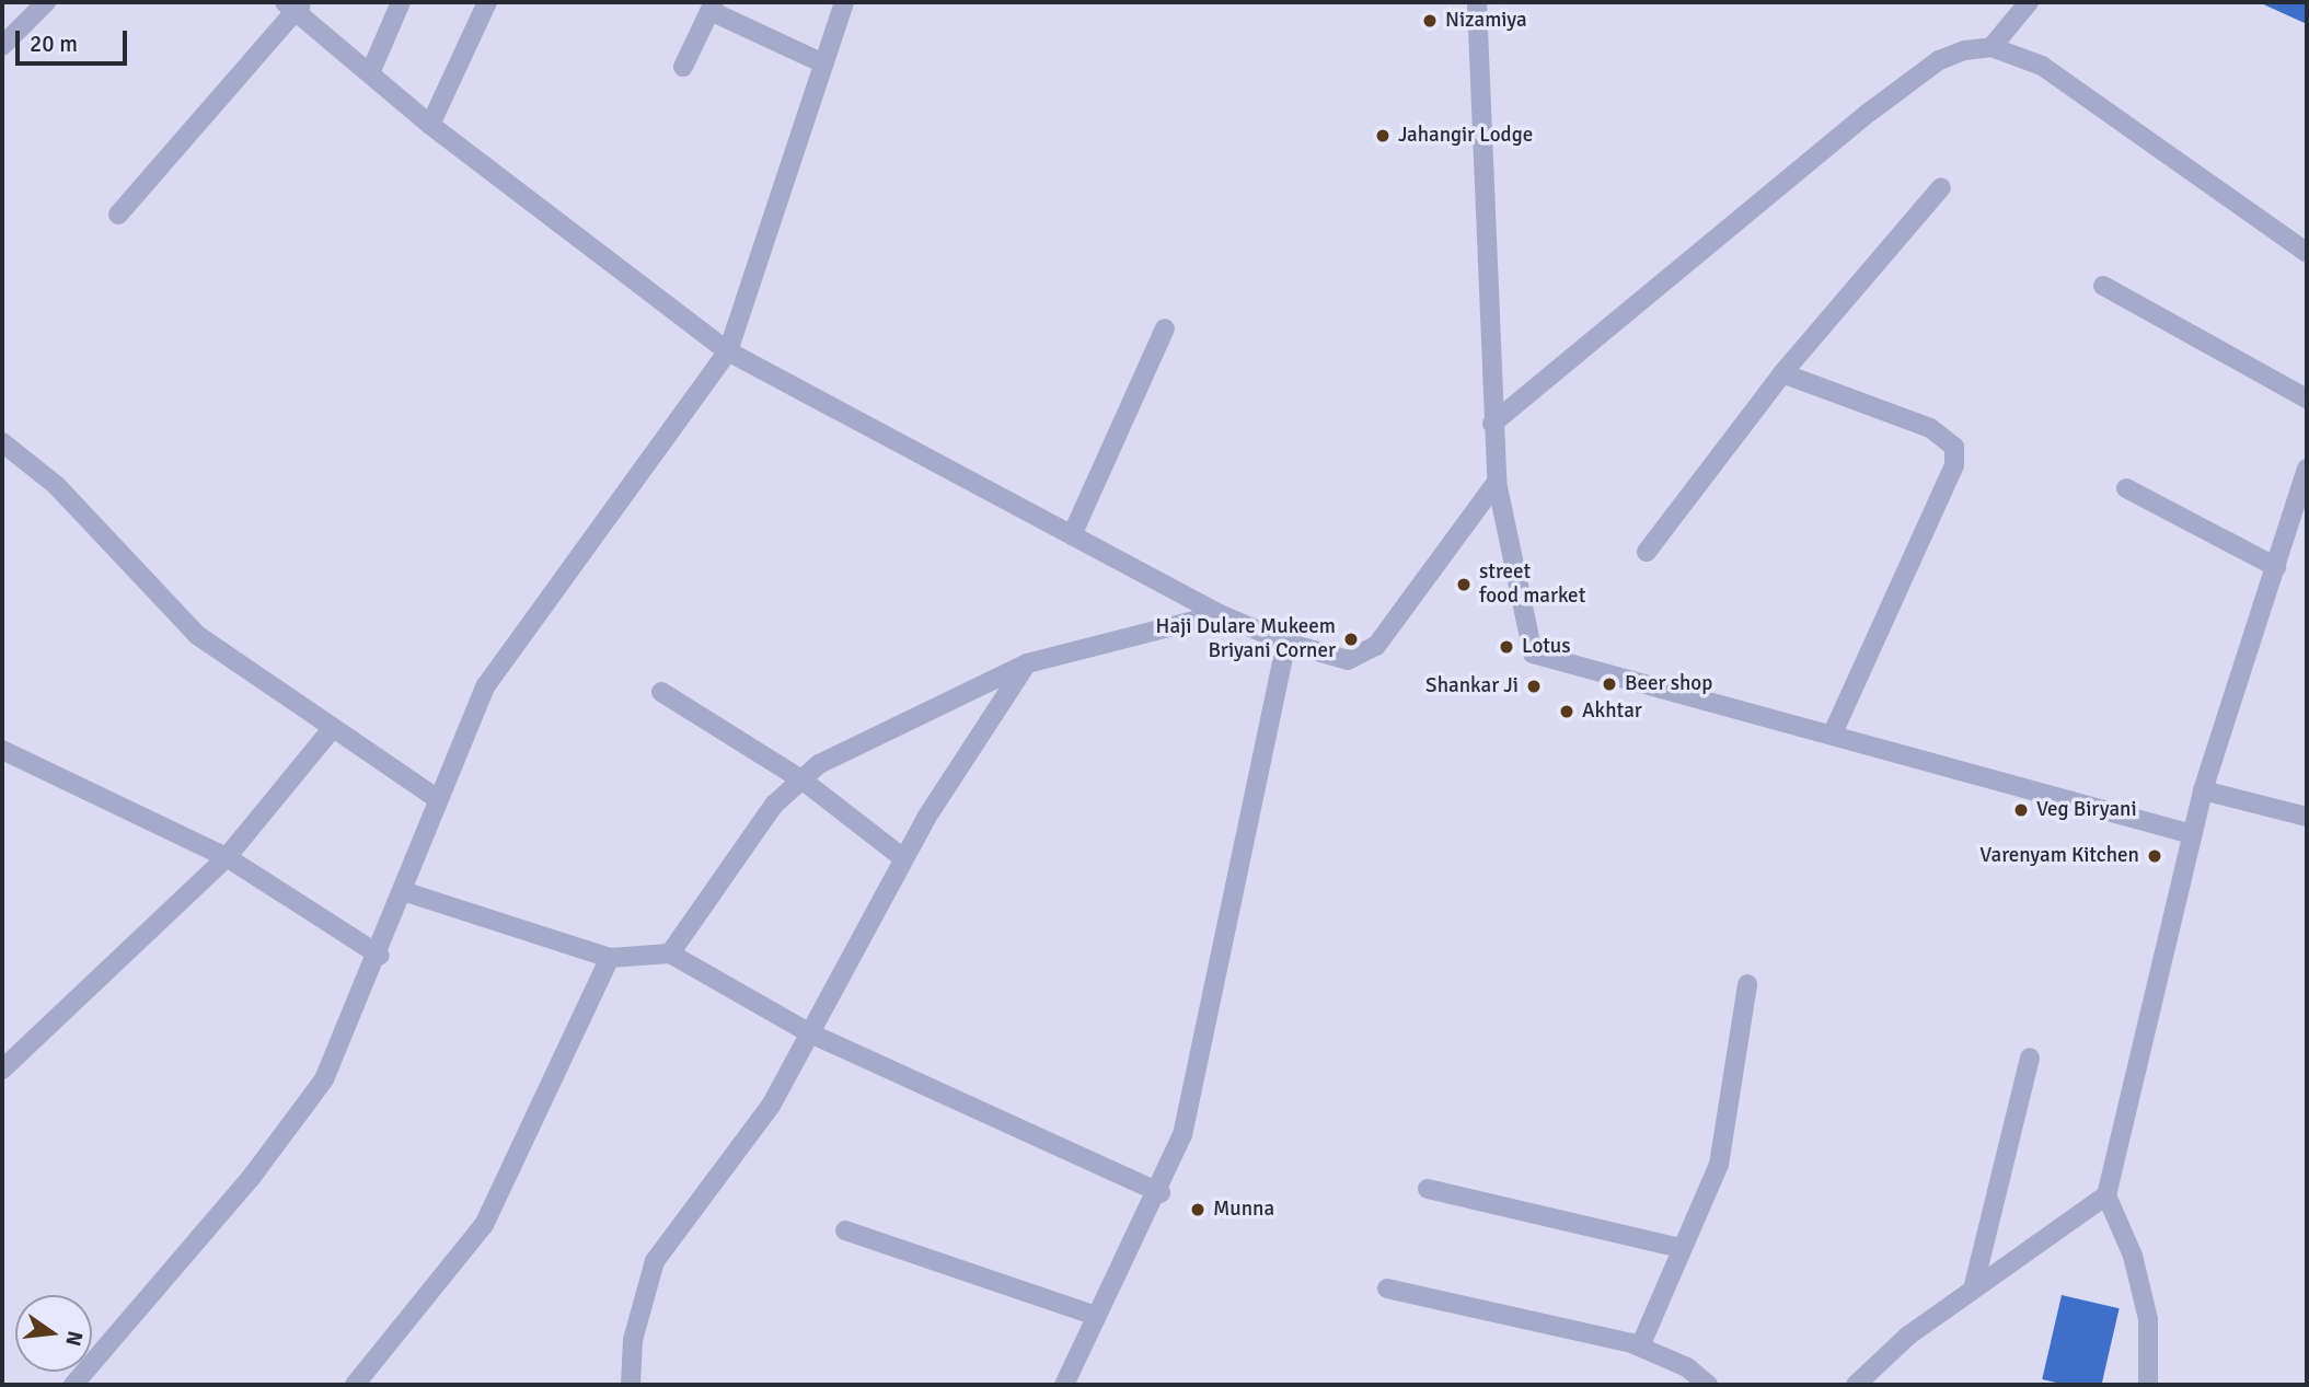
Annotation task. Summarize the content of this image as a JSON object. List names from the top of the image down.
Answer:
{
  "places": [
    "Nizamiya",
    "Jahangir Lodge",
    "street food market",
    "Haji Dulare Mukeem Briyani Corner",
    "Lotus",
    "Beer shop",
    "Shankar Ji",
    "Akhtar",
    "Veg Biryani",
    "Varenyam Kitchen",
    "Munna"
  ],
  "scale_bar": "20 m",
  "north": "right"
}
